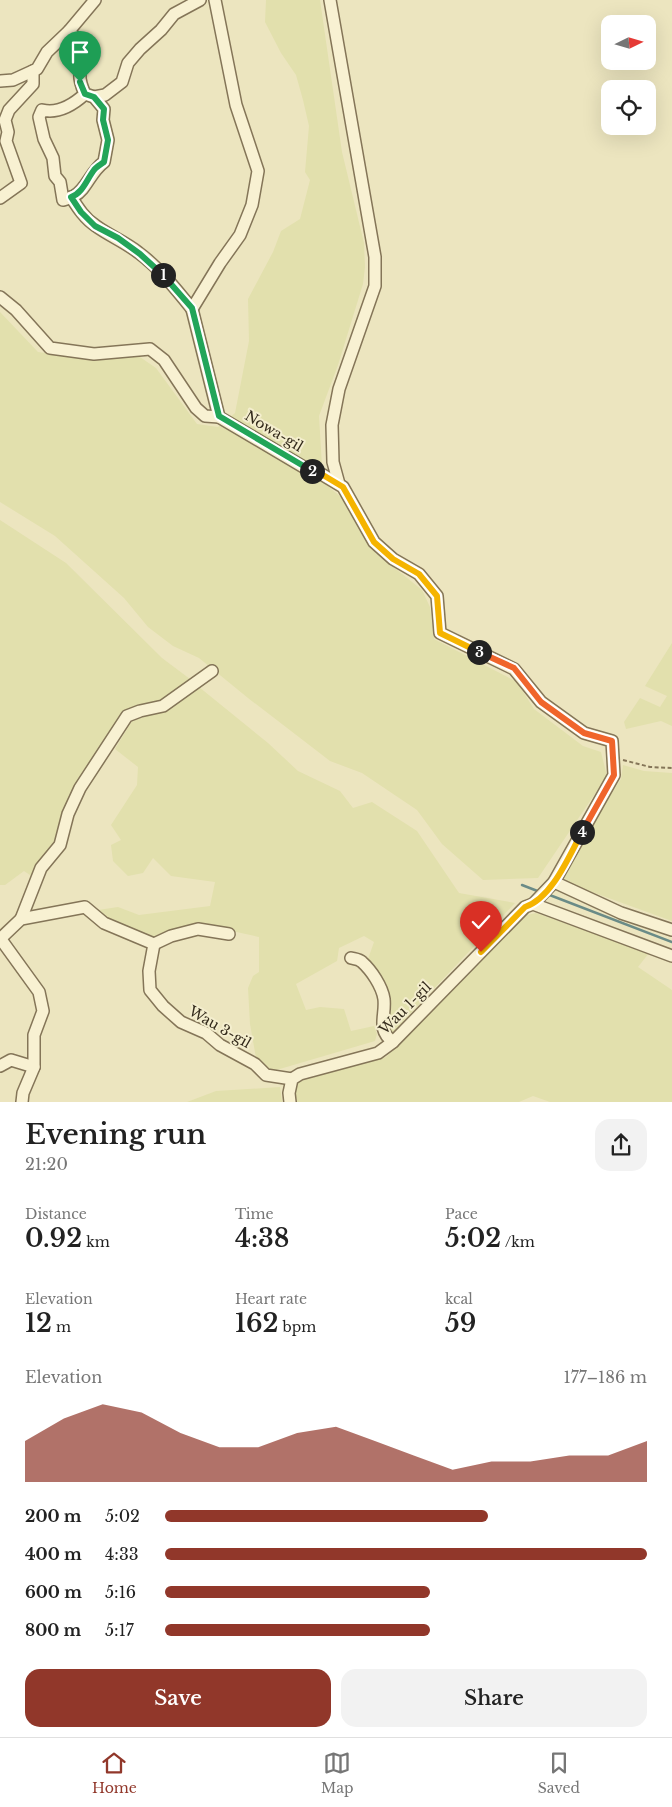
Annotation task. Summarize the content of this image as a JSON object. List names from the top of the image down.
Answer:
{
  "streets": {
    "street": ["Nowa-gil", "Wau 1-gil", "Wau 3-gil"]
  },
  "crossings": [
    ["Wau 1-gil", "Wau 3-gil"]
  ],
  "north": "right",
  "page": {
    "pins": [
      "1",
      "2",
      "3",
      "4"
    ],
    "heading": ["Evening run", "21:20"],
    "stats": [
      ["Distance", "0.92 km"],
      ["Time", "4:38"],
      ["Pace", "5:02 /km"],
      ["Elevation", "12 m"],
      ["Heart rate", "162 bpm"],
      ["kcal", "59"]
    ],
    "chart": ["Elevation", "177–186 m"],
    "list": [
      {
        "name": "200 m",
        "note": "5:02"
      },
      {
        "name": "400 m",
        "note": "4:33"
      },
      {
        "name": "600 m",
        "note": "5:16"
      },
      {
        "name": "800 m",
        "note": "5:17"
      }
    ],
    "buttons": ["Save", "Share"],
    "tabs": ["Home", "Map", "Saved"]
  }
}
